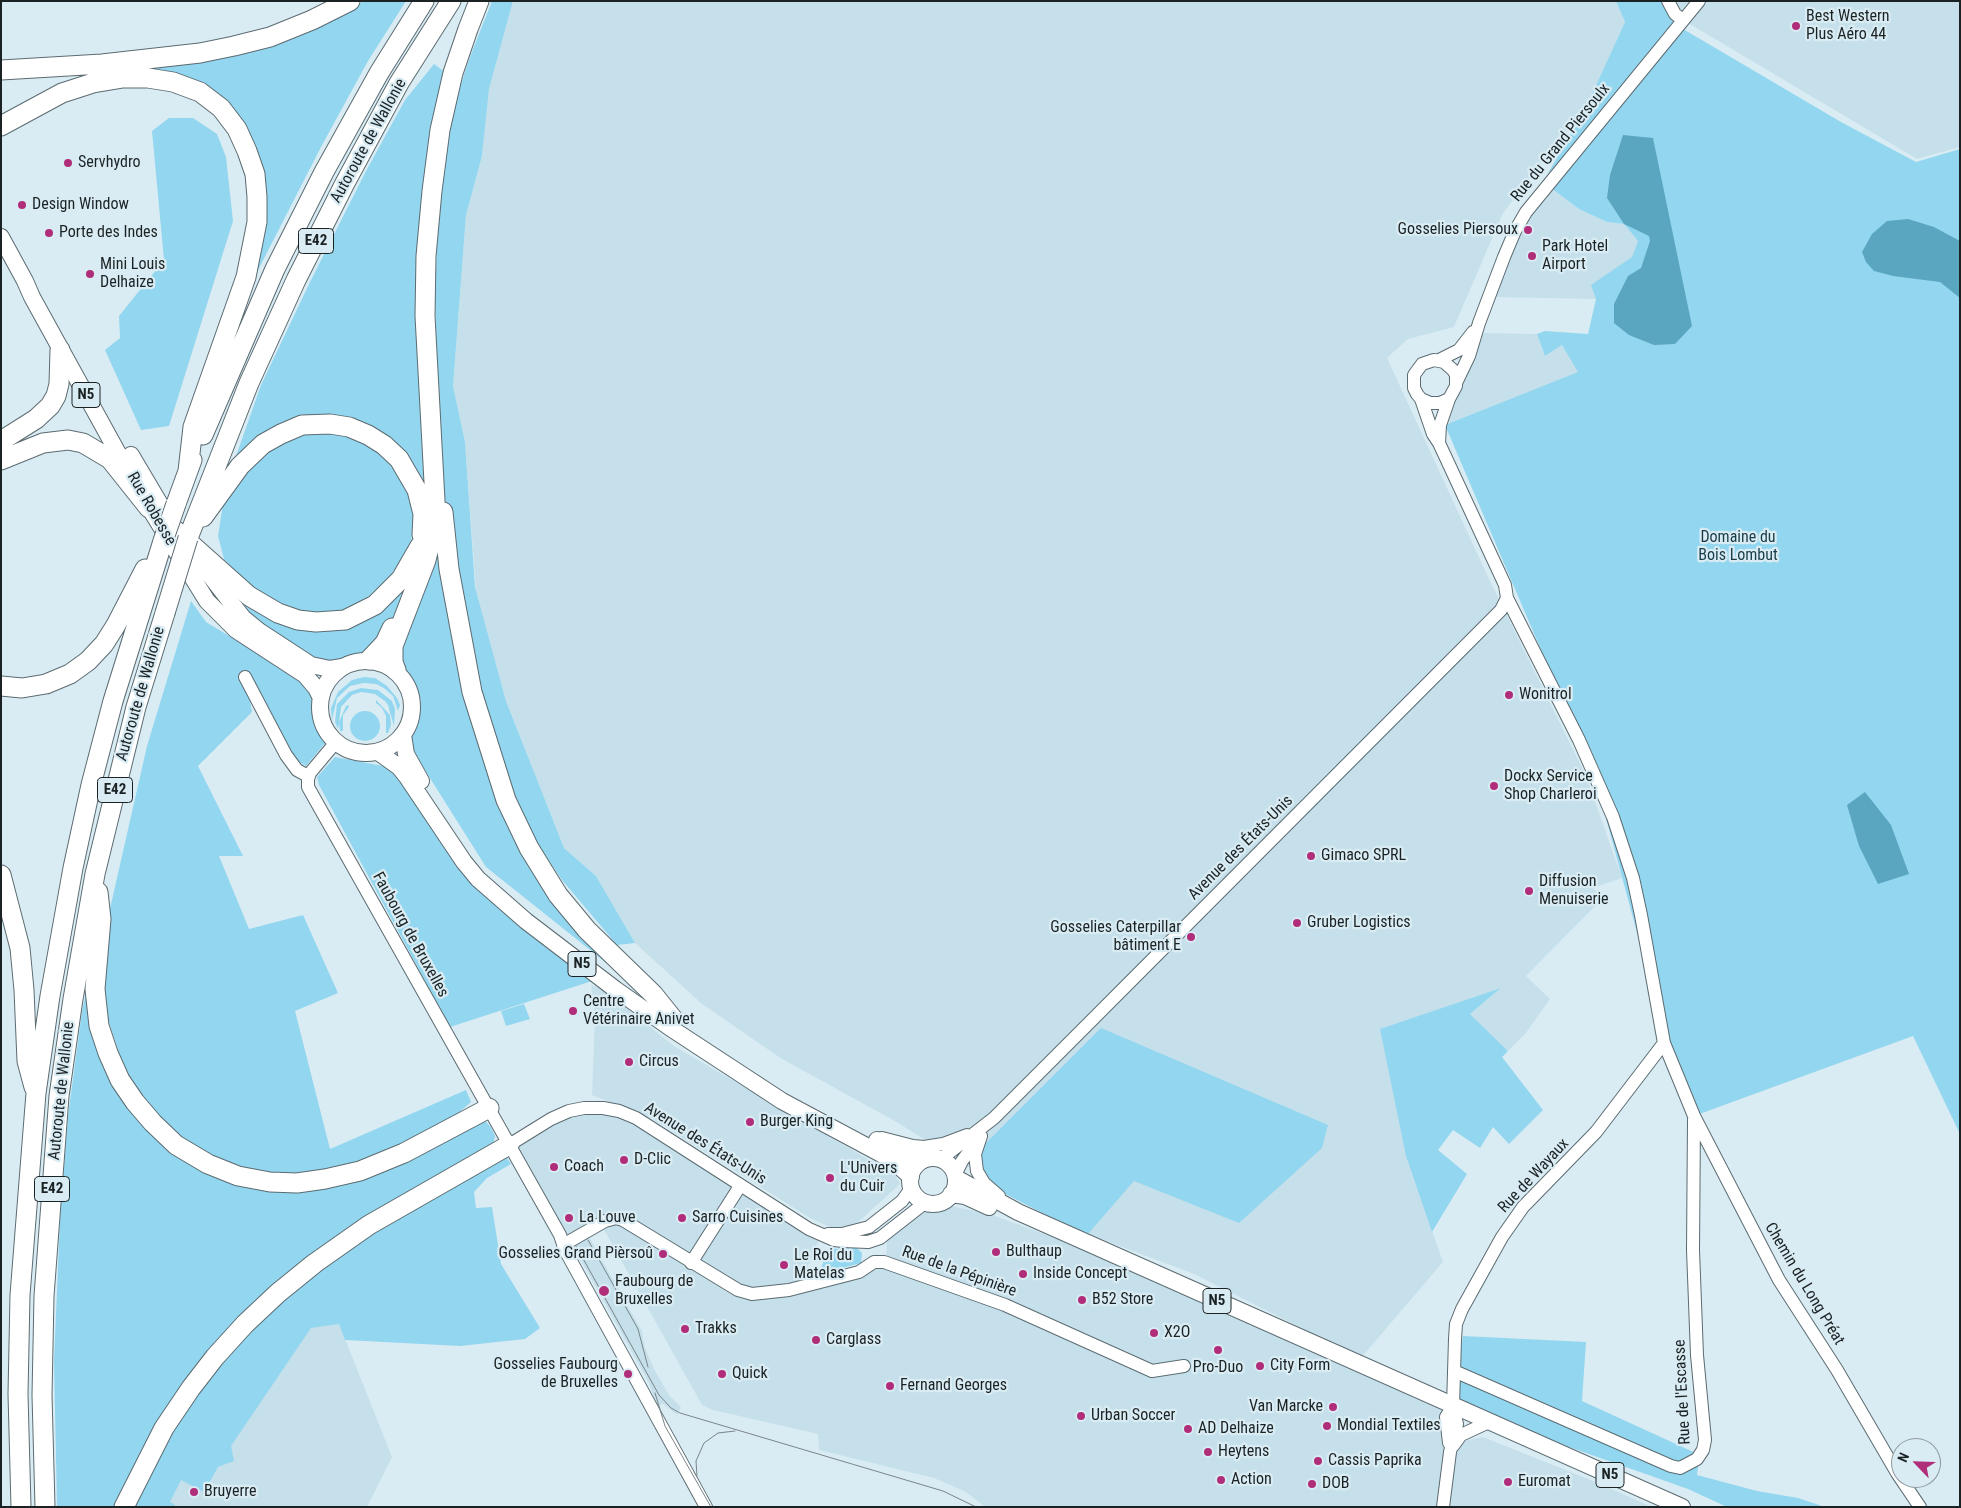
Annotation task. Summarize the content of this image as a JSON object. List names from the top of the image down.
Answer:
{
  "streets": {
    "highway": ["Autoroute de Wallonie", "E42"],
    "main road": ["N5", "Rue Robesse"],
    "street": [
      "Rue du Grand Piersoulx",
      "Avenue des États-Unis",
      "Faubourg de Bruxelles",
      "Rue de Wayaux",
      "Rue de la Pépinière",
      "Chemin du Long Préat",
      "Rue de l'Escasse"
    ]
  },
  "crossings": [
    ["Autoroute de Wallonie", "Rue Robesse"],
    ["N5", "Rue Robesse"],
    ["N5", "Avenue des États-Unis"],
    ["N5", "Rue de Wayaux"],
    ["Avenue des États-Unis", "Faubourg de Bruxelles"],
    ["Avenue des États-Unis", "Chemin du Long Préat"],
    ["Rue de Wayaux", "Chemin du Long Préat"],
    ["Rue de Wayaux", "Rue de l'Escasse"],
    ["Chemin du Long Préat", "Rue de l'Escasse"]
  ],
  "parks": ["Domaine du Bois Lombut"],
  "places": [
    "Best Western Plus Aéro 44",
    "Servhydro",
    "Design Window",
    "Gosselies Piersoux",
    "Porte des Indes",
    "Park Hotel Airport",
    "Mini Louis Delhaize",
    "Wonitrol",
    "Dockx Service Shop Charleroi",
    "Gimaco SPRL",
    "Diffusion Menuiserie",
    "Gruber Logistics",
    "Gosselies Caterpillar bâtiment E",
    "Centre Vétérinaire Anivet",
    "Circus",
    "Burger King",
    "D-Clic",
    "Coach",
    "L'Univers du Cuir",
    "La Louve",
    "Sarro Cuisines",
    "Bulthaup",
    "Gosselies Grand Pièrsoû",
    "Le Roi du Matelas",
    "Inside Concept",
    "Faubourg de Bruxelles",
    "B52 Store",
    "Trakks",
    "X2O",
    "Carglass",
    "Pro-Duo",
    "City Form",
    "Gosselies Faubourg de Bruxelles",
    "Quick",
    "Fernand Georges",
    "Van Marcke",
    "Urban Soccer",
    "Mondial Textiles",
    "AD Delhaize",
    "Heytens",
    "Cassis Paprika",
    "Action",
    "Euromat",
    "DOB",
    "Bruyerre"
  ],
  "north": "top left"
}
